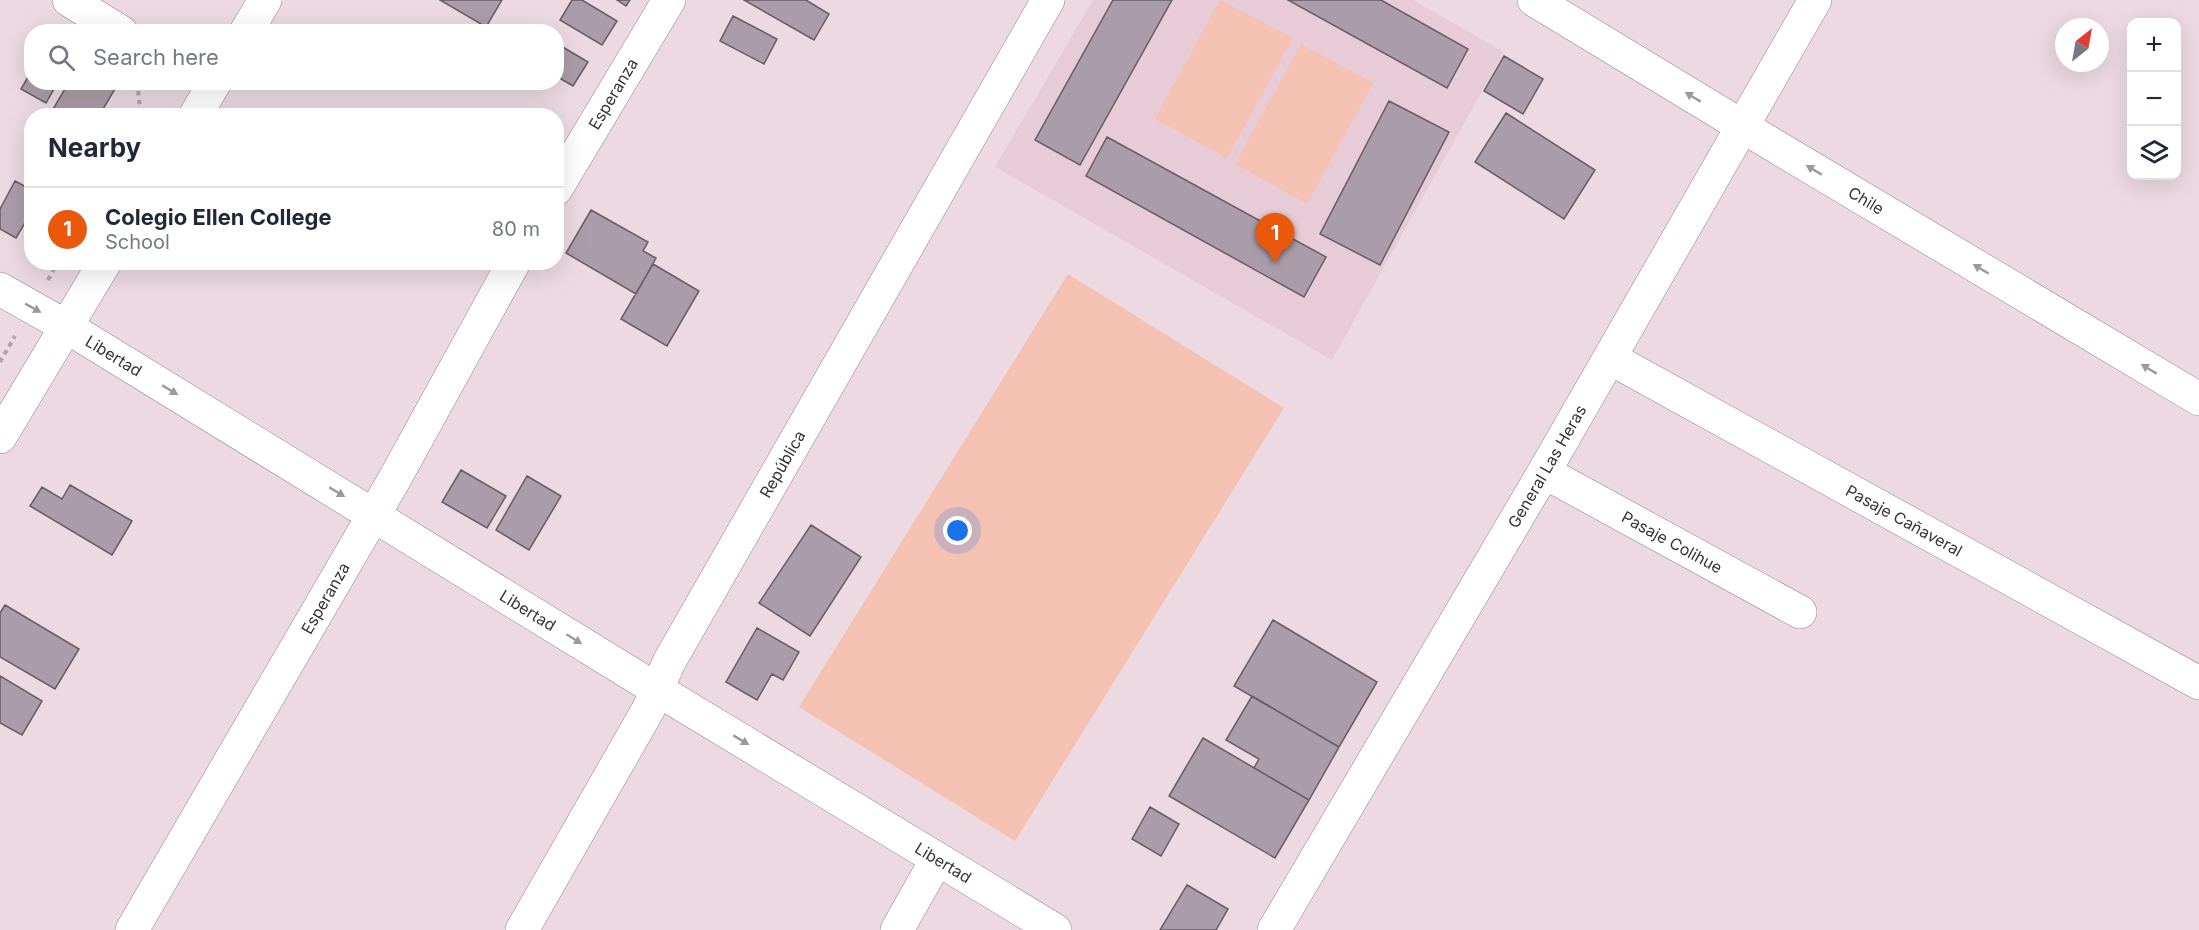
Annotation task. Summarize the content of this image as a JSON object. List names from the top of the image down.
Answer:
{
  "streets": {
    "street": [
      "Esperanza",
      "Chile",
      "Libertad",
      "República",
      "General Las Heras",
      "Pasaje Cañaveral",
      "Pasaje Colihue"
    ]
  },
  "crossings": [
    ["Esperanza", "Libertad"],
    ["Chile", "General Las Heras"],
    ["Libertad", "República"],
    ["General Las Heras", "Pasaje Cañaveral"],
    ["General Las Heras", "Pasaje Colihue"]
  ],
  "one_way": ["Chile", "Libertad"],
  "north": "top right",
  "page": {
    "map_buttons": ["+", "−"],
    "search": "Search here",
    "heading": "Nearby",
    "list": [
      {
        "mark": "1",
        "name": "Colegio Ellen College",
        "note": "School",
        "value": "80 m"
      }
    ],
    "pins": "1"
  }
}
